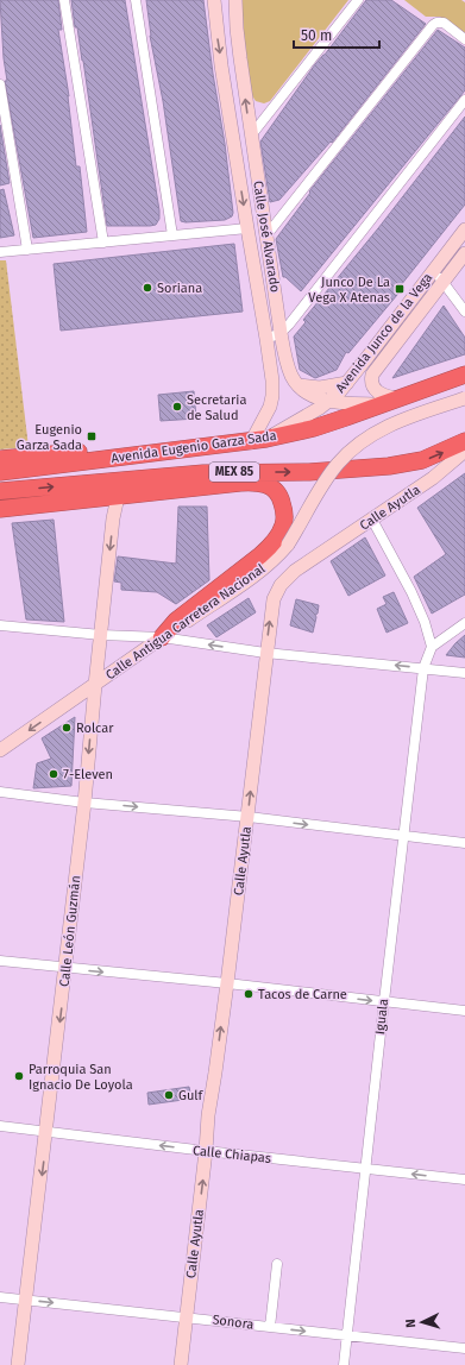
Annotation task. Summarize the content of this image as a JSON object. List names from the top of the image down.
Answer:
{
  "streets": {
    "highway": ["Avenida Eugenio Garza Sada", "MEX 85"],
    "street": [
      "Calle José Alvarado",
      "Avenida Junco de la Vega",
      "Calle Ayutla",
      "Calle Antigua Carretera Nacional",
      "Calle León Guzmán",
      "Iguala",
      "Calle Chiapas",
      "Sonora"
    ]
  },
  "crossings": [
    ["Calle José Alvarado", "Avenida Junco de la Vega"],
    ["Calle José Alvarado", "Avenida Eugenio Garza Sada"],
    ["Avenida Junco de la Vega", "Avenida Eugenio Garza Sada"],
    ["Calle Ayutla", "Calle Chiapas"],
    ["Calle Ayutla", "Sonora"],
    ["Calle Antigua Carretera Nacional", "Calle León Guzmán"],
    ["Calle León Guzmán", "Calle Chiapas"],
    ["Calle León Guzmán", "Sonora"],
    ["Iguala", "Calle Chiapas"],
    ["Iguala", "Sonora"]
  ],
  "one_way": [
    "Calle Ayutla",
    "Calle León Guzmán",
    "Calle Chiapas",
    "Sonora"
  ],
  "places": {
    "other": [
      "Soriana",
      "Secretaria de Salud",
      "Rolcar",
      "7-Eleven",
      "Tacos de Carne",
      "Parroquia San Ignacio De Loyola",
      "Gulf"
    ],
    "transit": ["Junco De La Vega X Atenas", "Eugenio Garza Sada"]
  },
  "scale_bar": "50 m",
  "north": "left"
}
